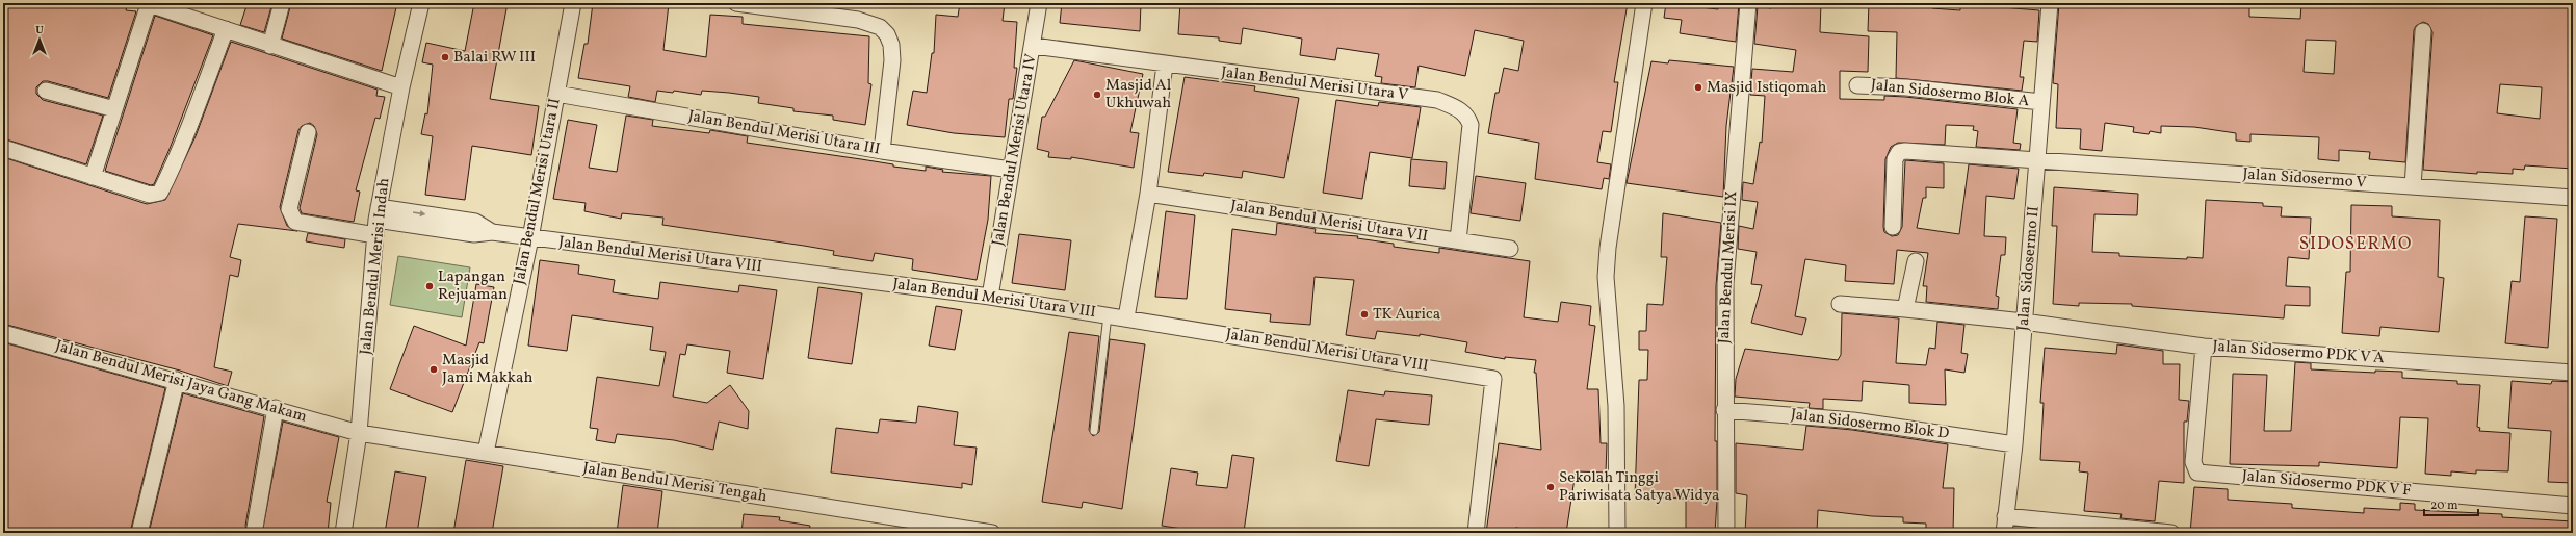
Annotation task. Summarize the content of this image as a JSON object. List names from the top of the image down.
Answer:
{
  "streets": {
    "street": [
      "Jalan Bendul Merisi Utara V",
      "Jalan Sidosermo Blok A",
      "Jalan Bendul Merisi Utara III",
      "Jalan Bendul Merisi Utara IV",
      "Jalan Sidosermo V",
      "Jalan Bendul Merisi Utara II",
      "Jalan Bendul Merisi Utara VII",
      "Jalan Bendul Merisi Utara VIII",
      "Jalan Bendul Merisi Indah",
      "Jalan Bendul Merisi IX",
      "Jalan Sidosermo II",
      "Jalan Sidosermo PDK V A",
      "Jalan Bendul Merisi Jaya Gang Makam",
      "Jalan Sidosermo Blok D",
      "Jalan Bendul Merisi Tengah",
      "Jalan Sidosermo PDK V F"
    ]
  },
  "crossings": [
    ["Jalan Bendul Merisi Utara V", "Jalan Bendul Merisi Utara IV"],
    ["Jalan Bendul Merisi Utara V", "Jalan Bendul Merisi Utara VII"],
    ["Jalan Sidosermo Blok A", "Jalan Sidosermo II"],
    ["Jalan Bendul Merisi Utara III", "Jalan Bendul Merisi Utara IV"],
    ["Jalan Bendul Merisi Utara III", "Jalan Bendul Merisi Utara II"],
    ["Jalan Bendul Merisi Utara IV", "Jalan Bendul Merisi Utara VIII"],
    ["Jalan Sidosermo V", "Jalan Sidosermo II"],
    ["Jalan Bendul Merisi Utara II", "Jalan Bendul Merisi Utara VIII"],
    ["Jalan Bendul Merisi Utara II", "Jalan Bendul Merisi Tengah"],
    ["Jalan Bendul Merisi Utara VIII", "Jalan Bendul Merisi Indah"],
    ["Jalan Bendul Merisi Indah", "Jalan Bendul Merisi Jaya Gang Makam"],
    ["Jalan Bendul Merisi Indah", "Jalan Bendul Merisi Tengah"],
    ["Jalan Bendul Merisi IX", "Jalan Sidosermo Blok D"],
    ["Jalan Sidosermo II", "Jalan Sidosermo PDK V A"],
    ["Jalan Sidosermo II", "Jalan Sidosermo Blok D"],
    ["Jalan Sidosermo PDK V A", "Jalan Sidosermo PDK V F"],
    ["Jalan Bendul Merisi Jaya Gang Makam", "Jalan Bendul Merisi Tengah"]
  ],
  "districts": ["SIDOSERMO"],
  "places": [
    "Balai RW III",
    "Masjid Istiqomah",
    "Masjid Al Ukhuwah",
    "Lapangan Rejuaman",
    "TK Aurica",
    "Masjid Jami Makkah",
    "Sekolah Tinggi Pariwisata Satya Widya"
  ],
  "scale_bar": "20 m",
  "north": "top"
}
